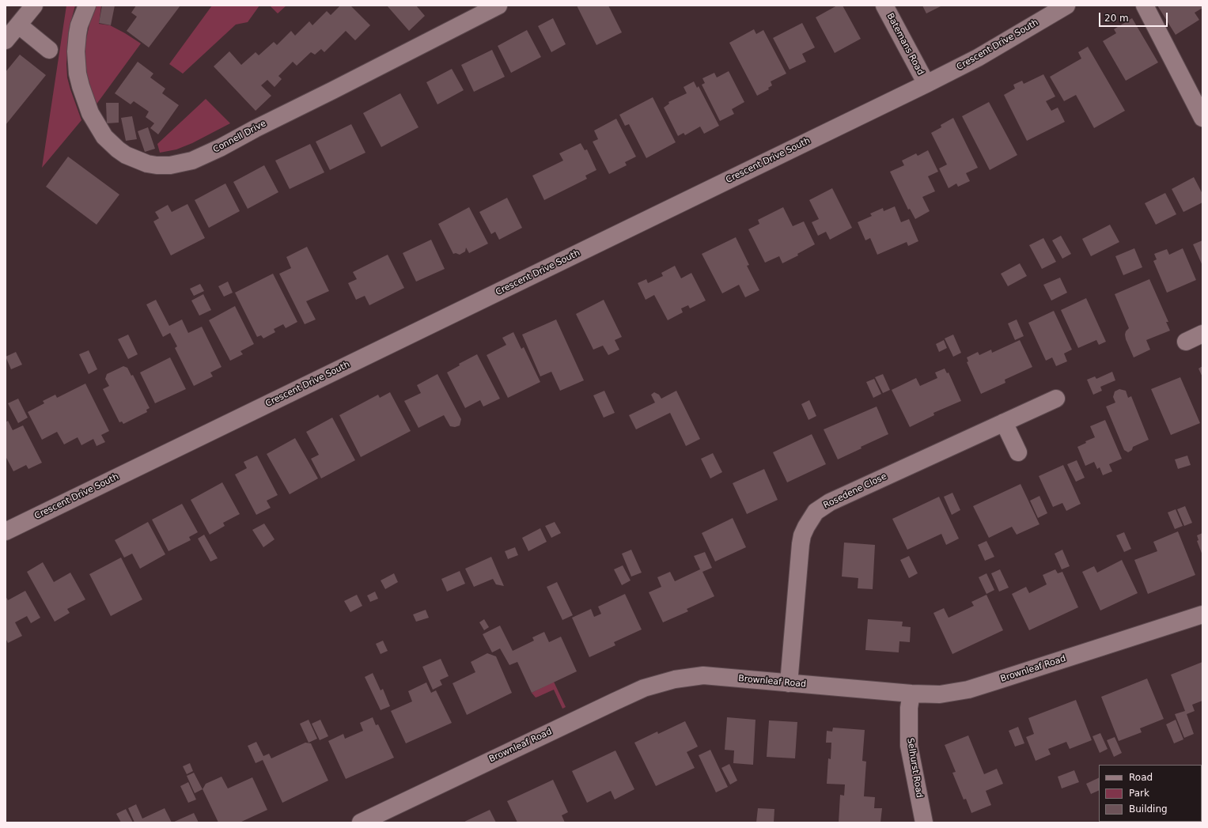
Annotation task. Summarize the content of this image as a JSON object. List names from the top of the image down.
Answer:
{
  "streets": {
    "street": [
      "Batemans Road",
      "Crescent Drive South",
      "Connell Drive",
      "Rosedene Close",
      "Brownleaf Road",
      "Selhurst Road"
    ]
  },
  "crossings": [
    ["Batemans Road", "Crescent Drive South"],
    ["Rosedene Close", "Brownleaf Road"],
    ["Brownleaf Road", "Selhurst Road"]
  ],
  "legend": ["Road", "Park", "Building"],
  "scale_bar": "20 m"
}
